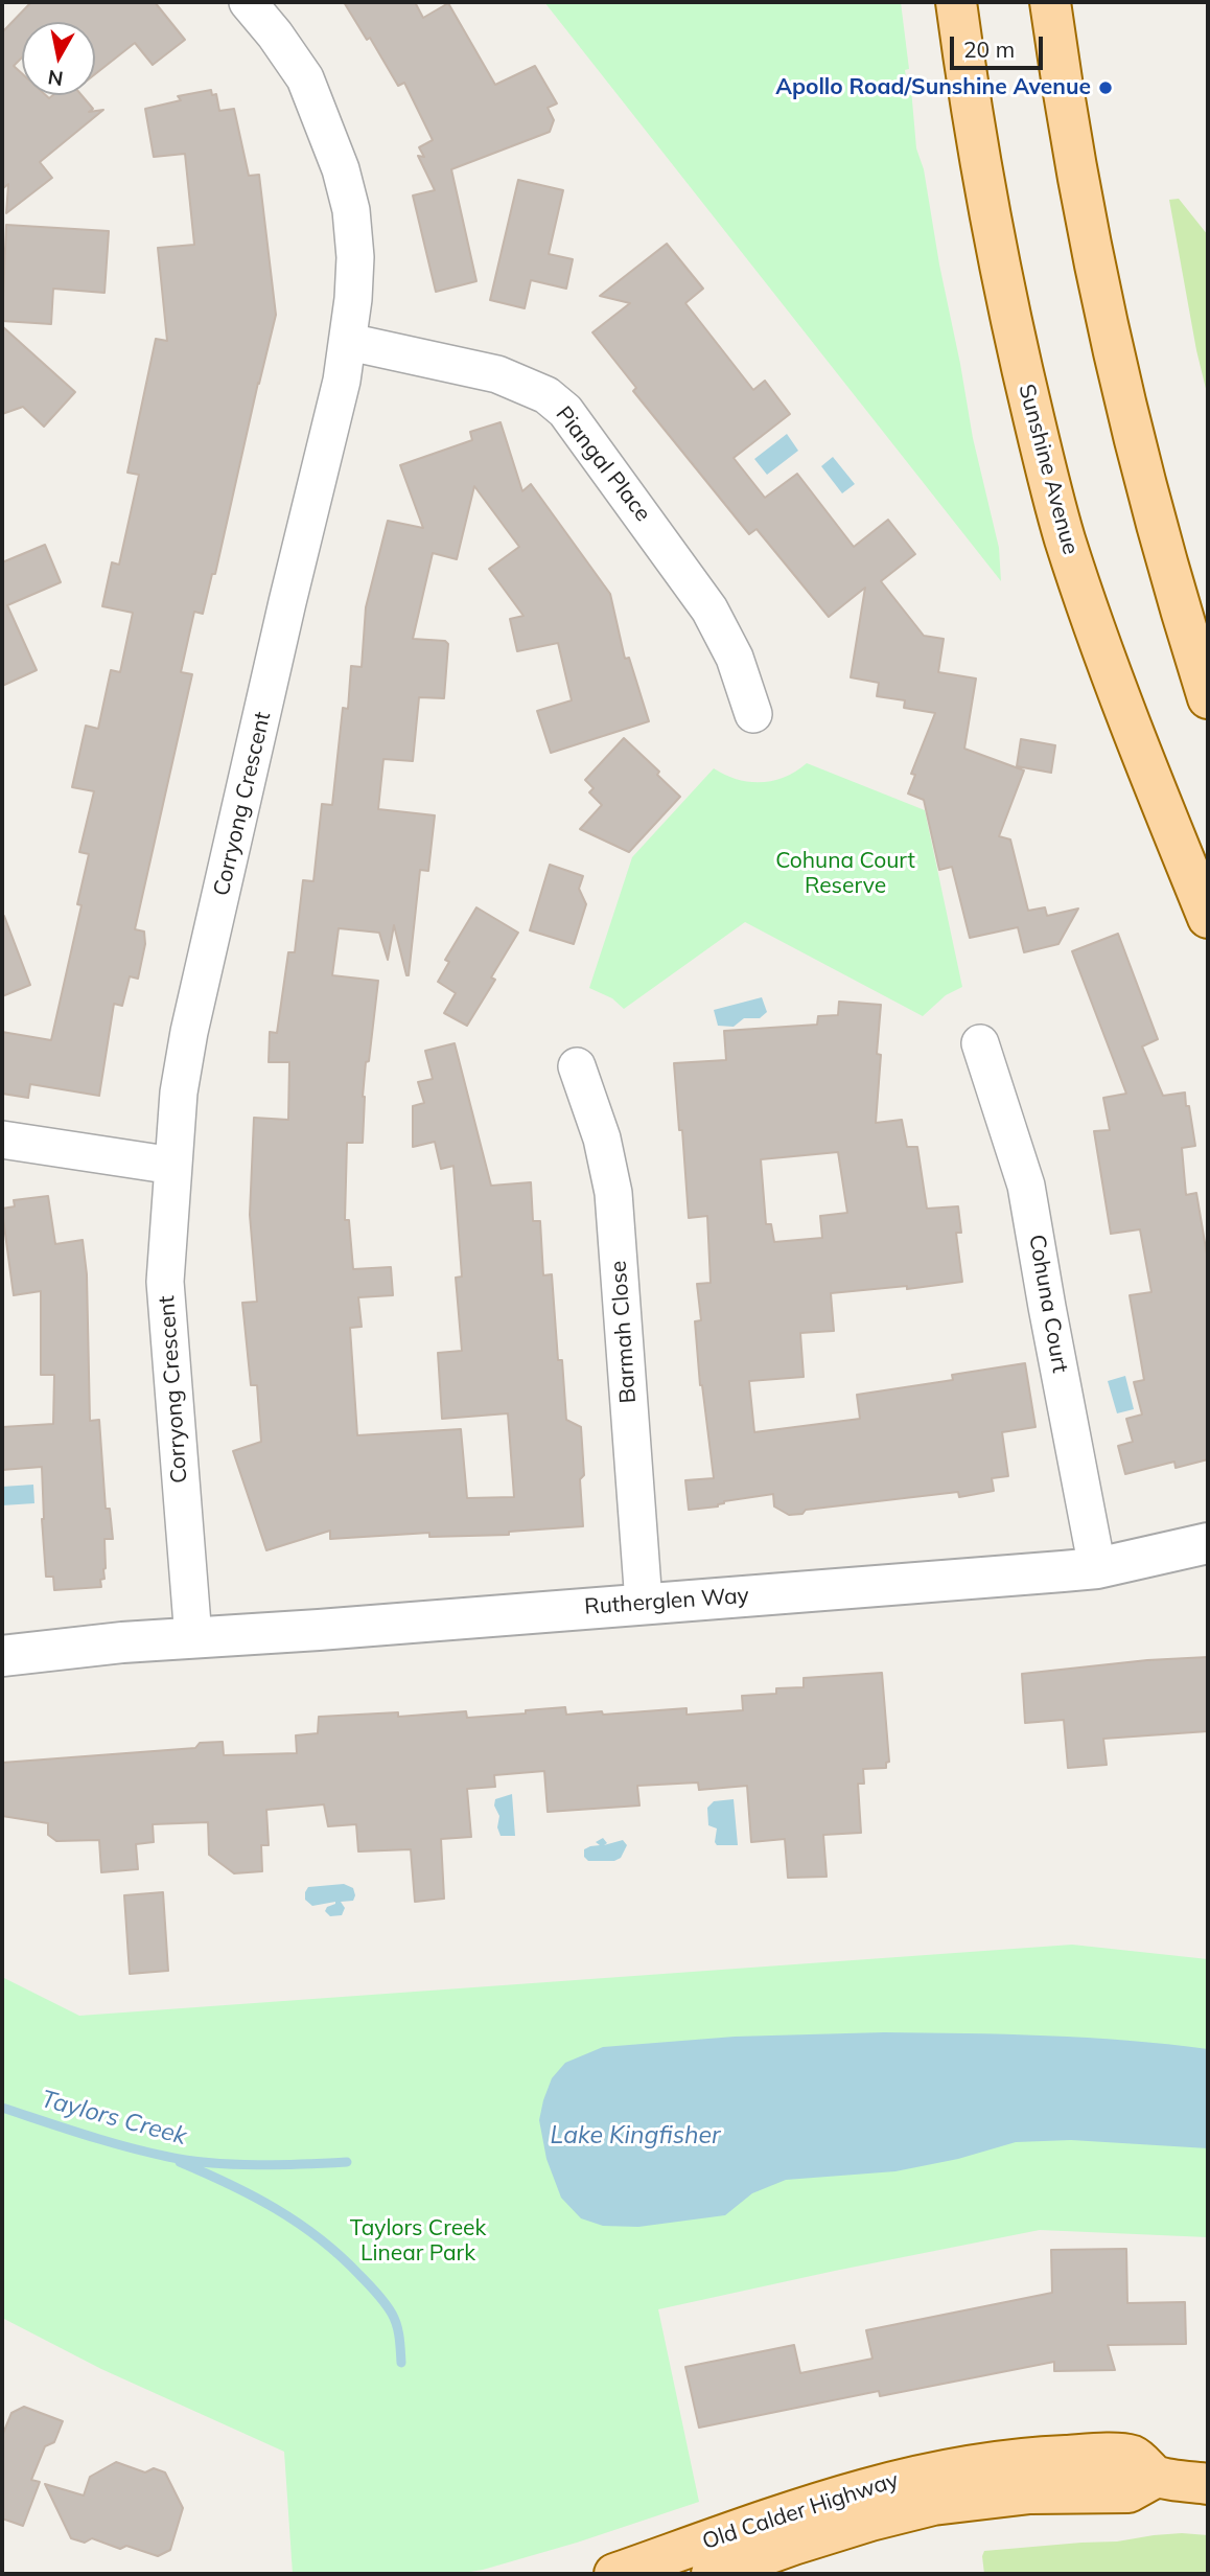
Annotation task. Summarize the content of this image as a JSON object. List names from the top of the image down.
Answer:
{
  "streets": {
    "main road": ["Sunshine Avenue", "Old Calder Highway"],
    "street": [
      "Piangal Place",
      "Corryong Crescent",
      "Cohuna Court",
      "Barmah Close",
      "Rutherglen Way"
    ]
  },
  "crossings": [
    ["Piangal Place", "Corryong Crescent"],
    ["Corryong Crescent", "Rutherglen Way"],
    ["Cohuna Court", "Rutherglen Way"],
    ["Barmah Close", "Rutherglen Way"]
  ],
  "water": ["Taylors Creek", "Lake Kingfisher"],
  "parks": ["Cohuna Court Reserve", "Taylors Creek Linear Park"],
  "places": ["Apollo Road/Sunshine Avenue"],
  "scale_bar": "20 m",
  "north": "bottom"
}
